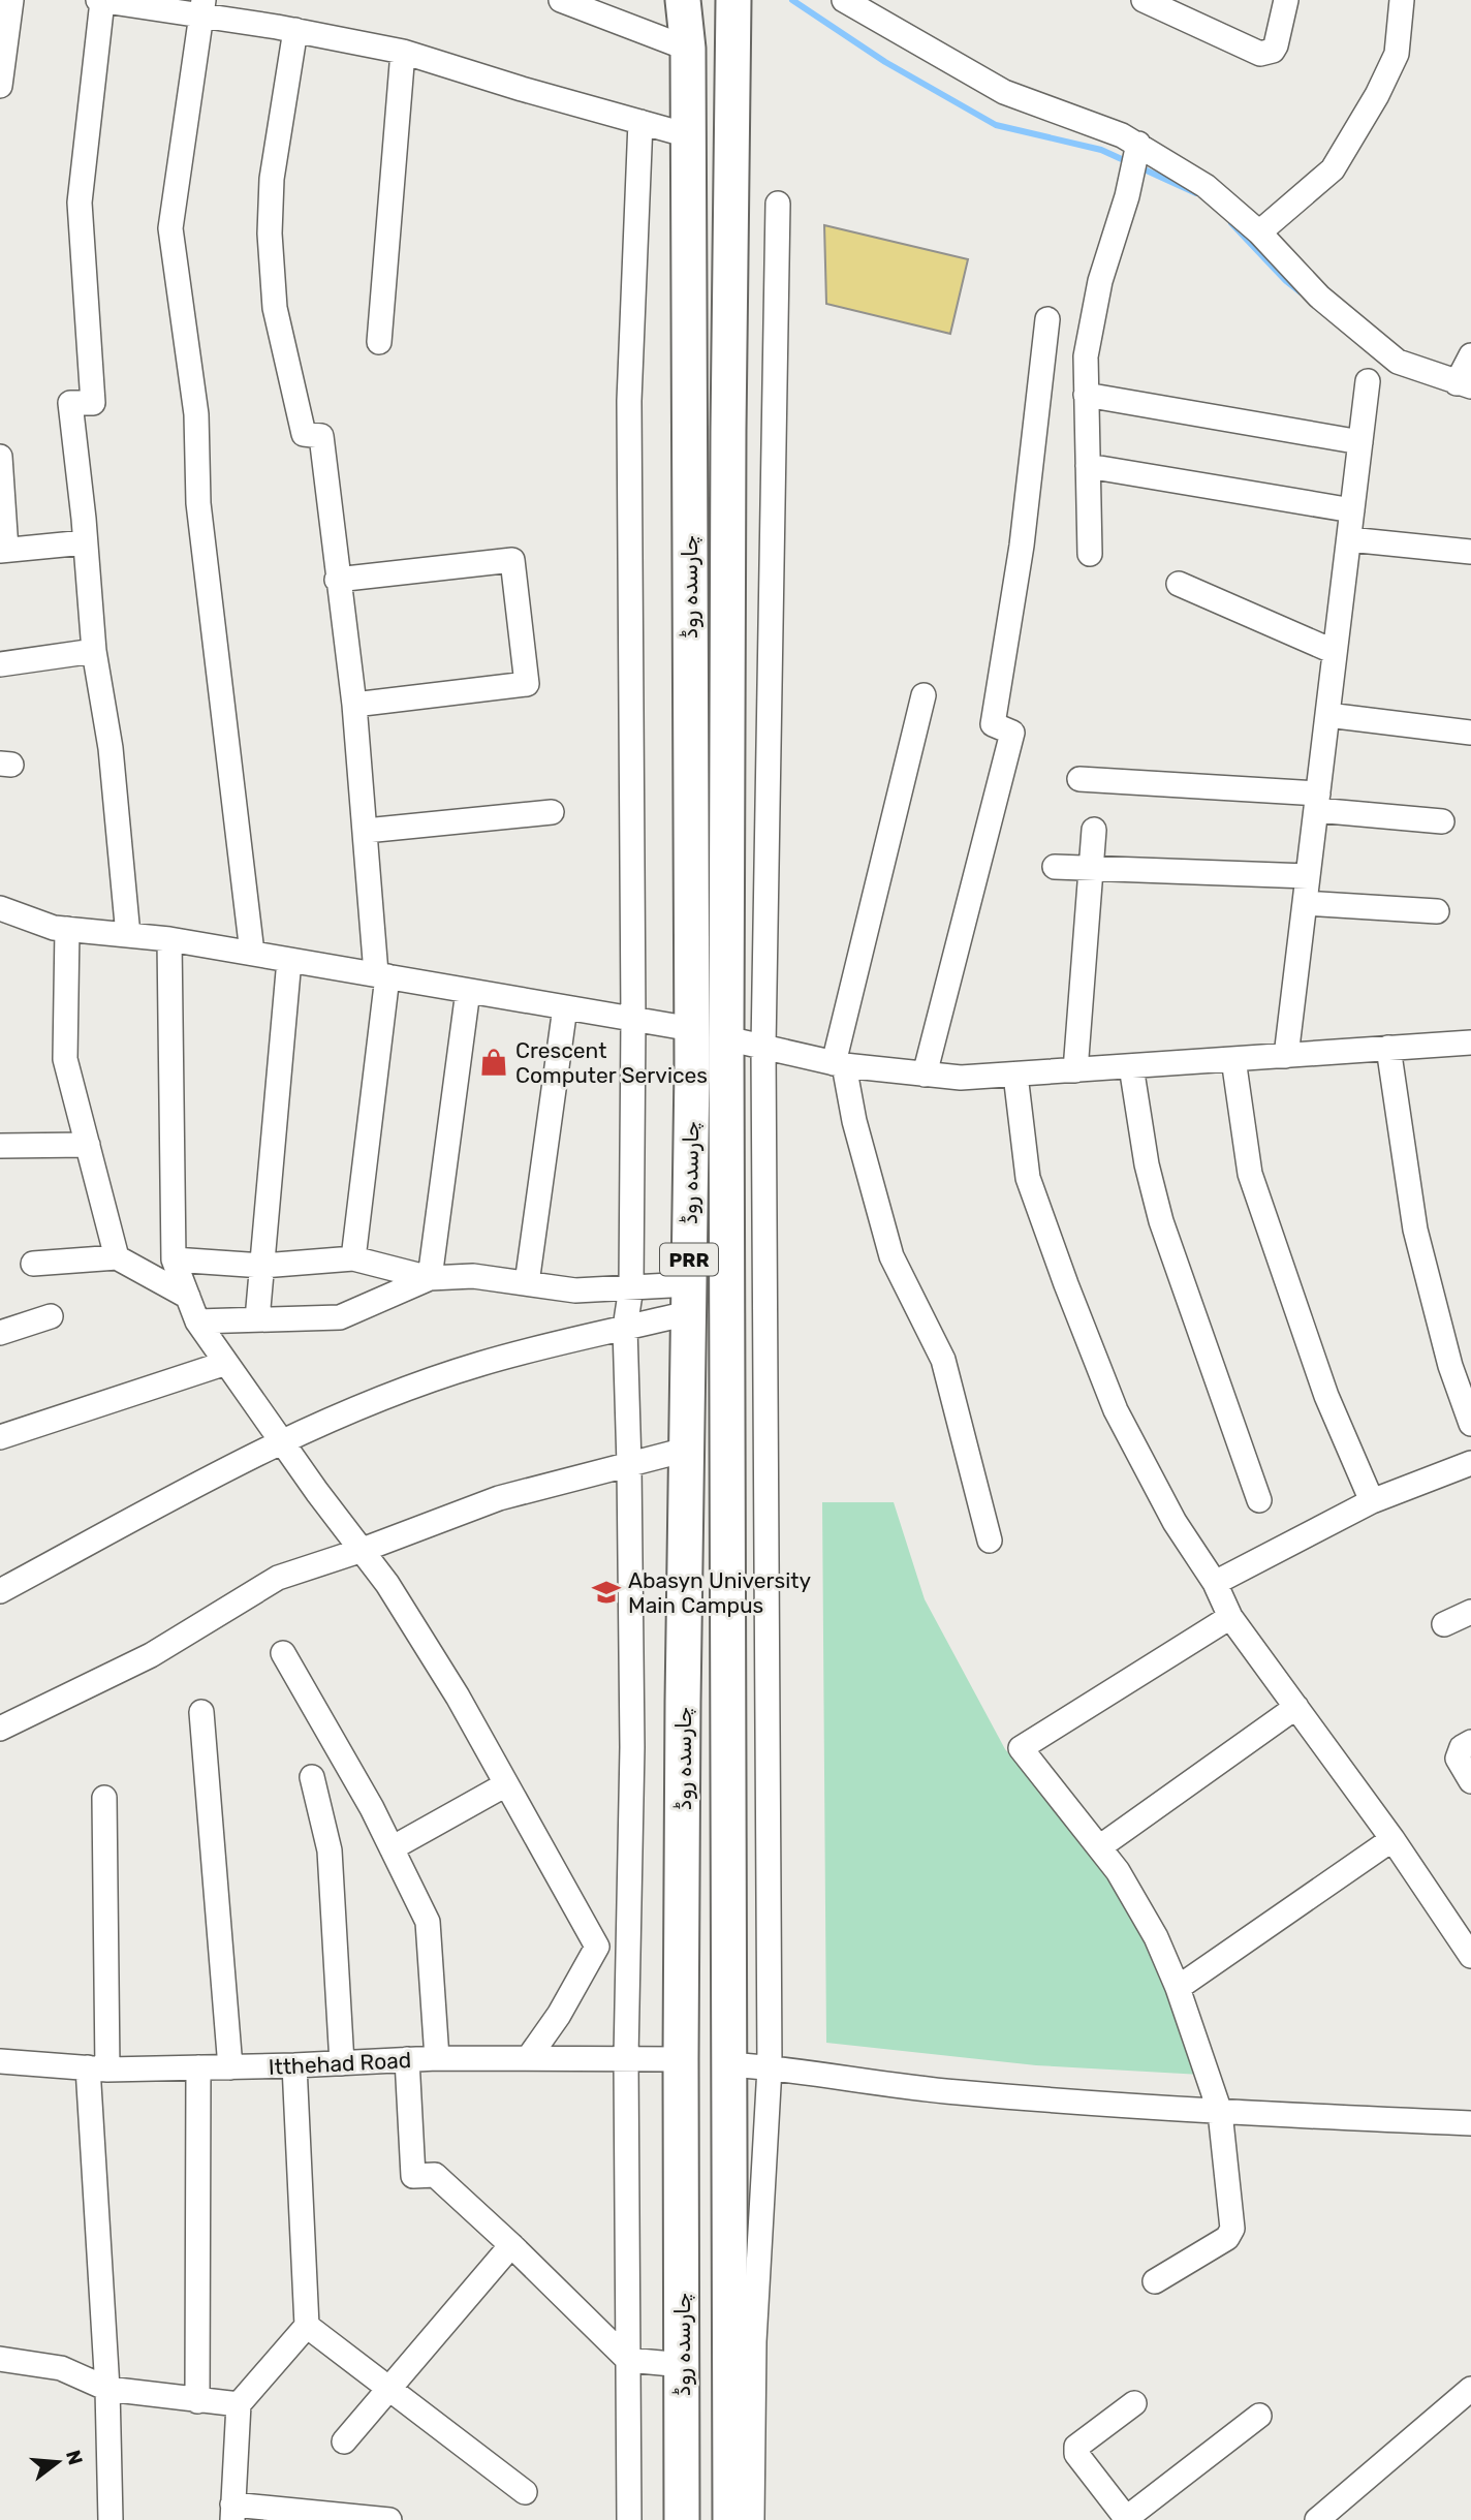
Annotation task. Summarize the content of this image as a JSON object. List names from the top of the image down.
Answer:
{
  "streets": {
    "highway": ["چارسدہ روڈ", "PRR"],
    "street": ["Itthehad Road"]
  },
  "crossings": [
    ["چارسدہ روڈ", "Itthehad Road"]
  ],
  "places": {
    "shop": ["Crescent Computer Services"],
    "school or university": ["Abasyn University Main Campus"]
  },
  "north": "right"
}
